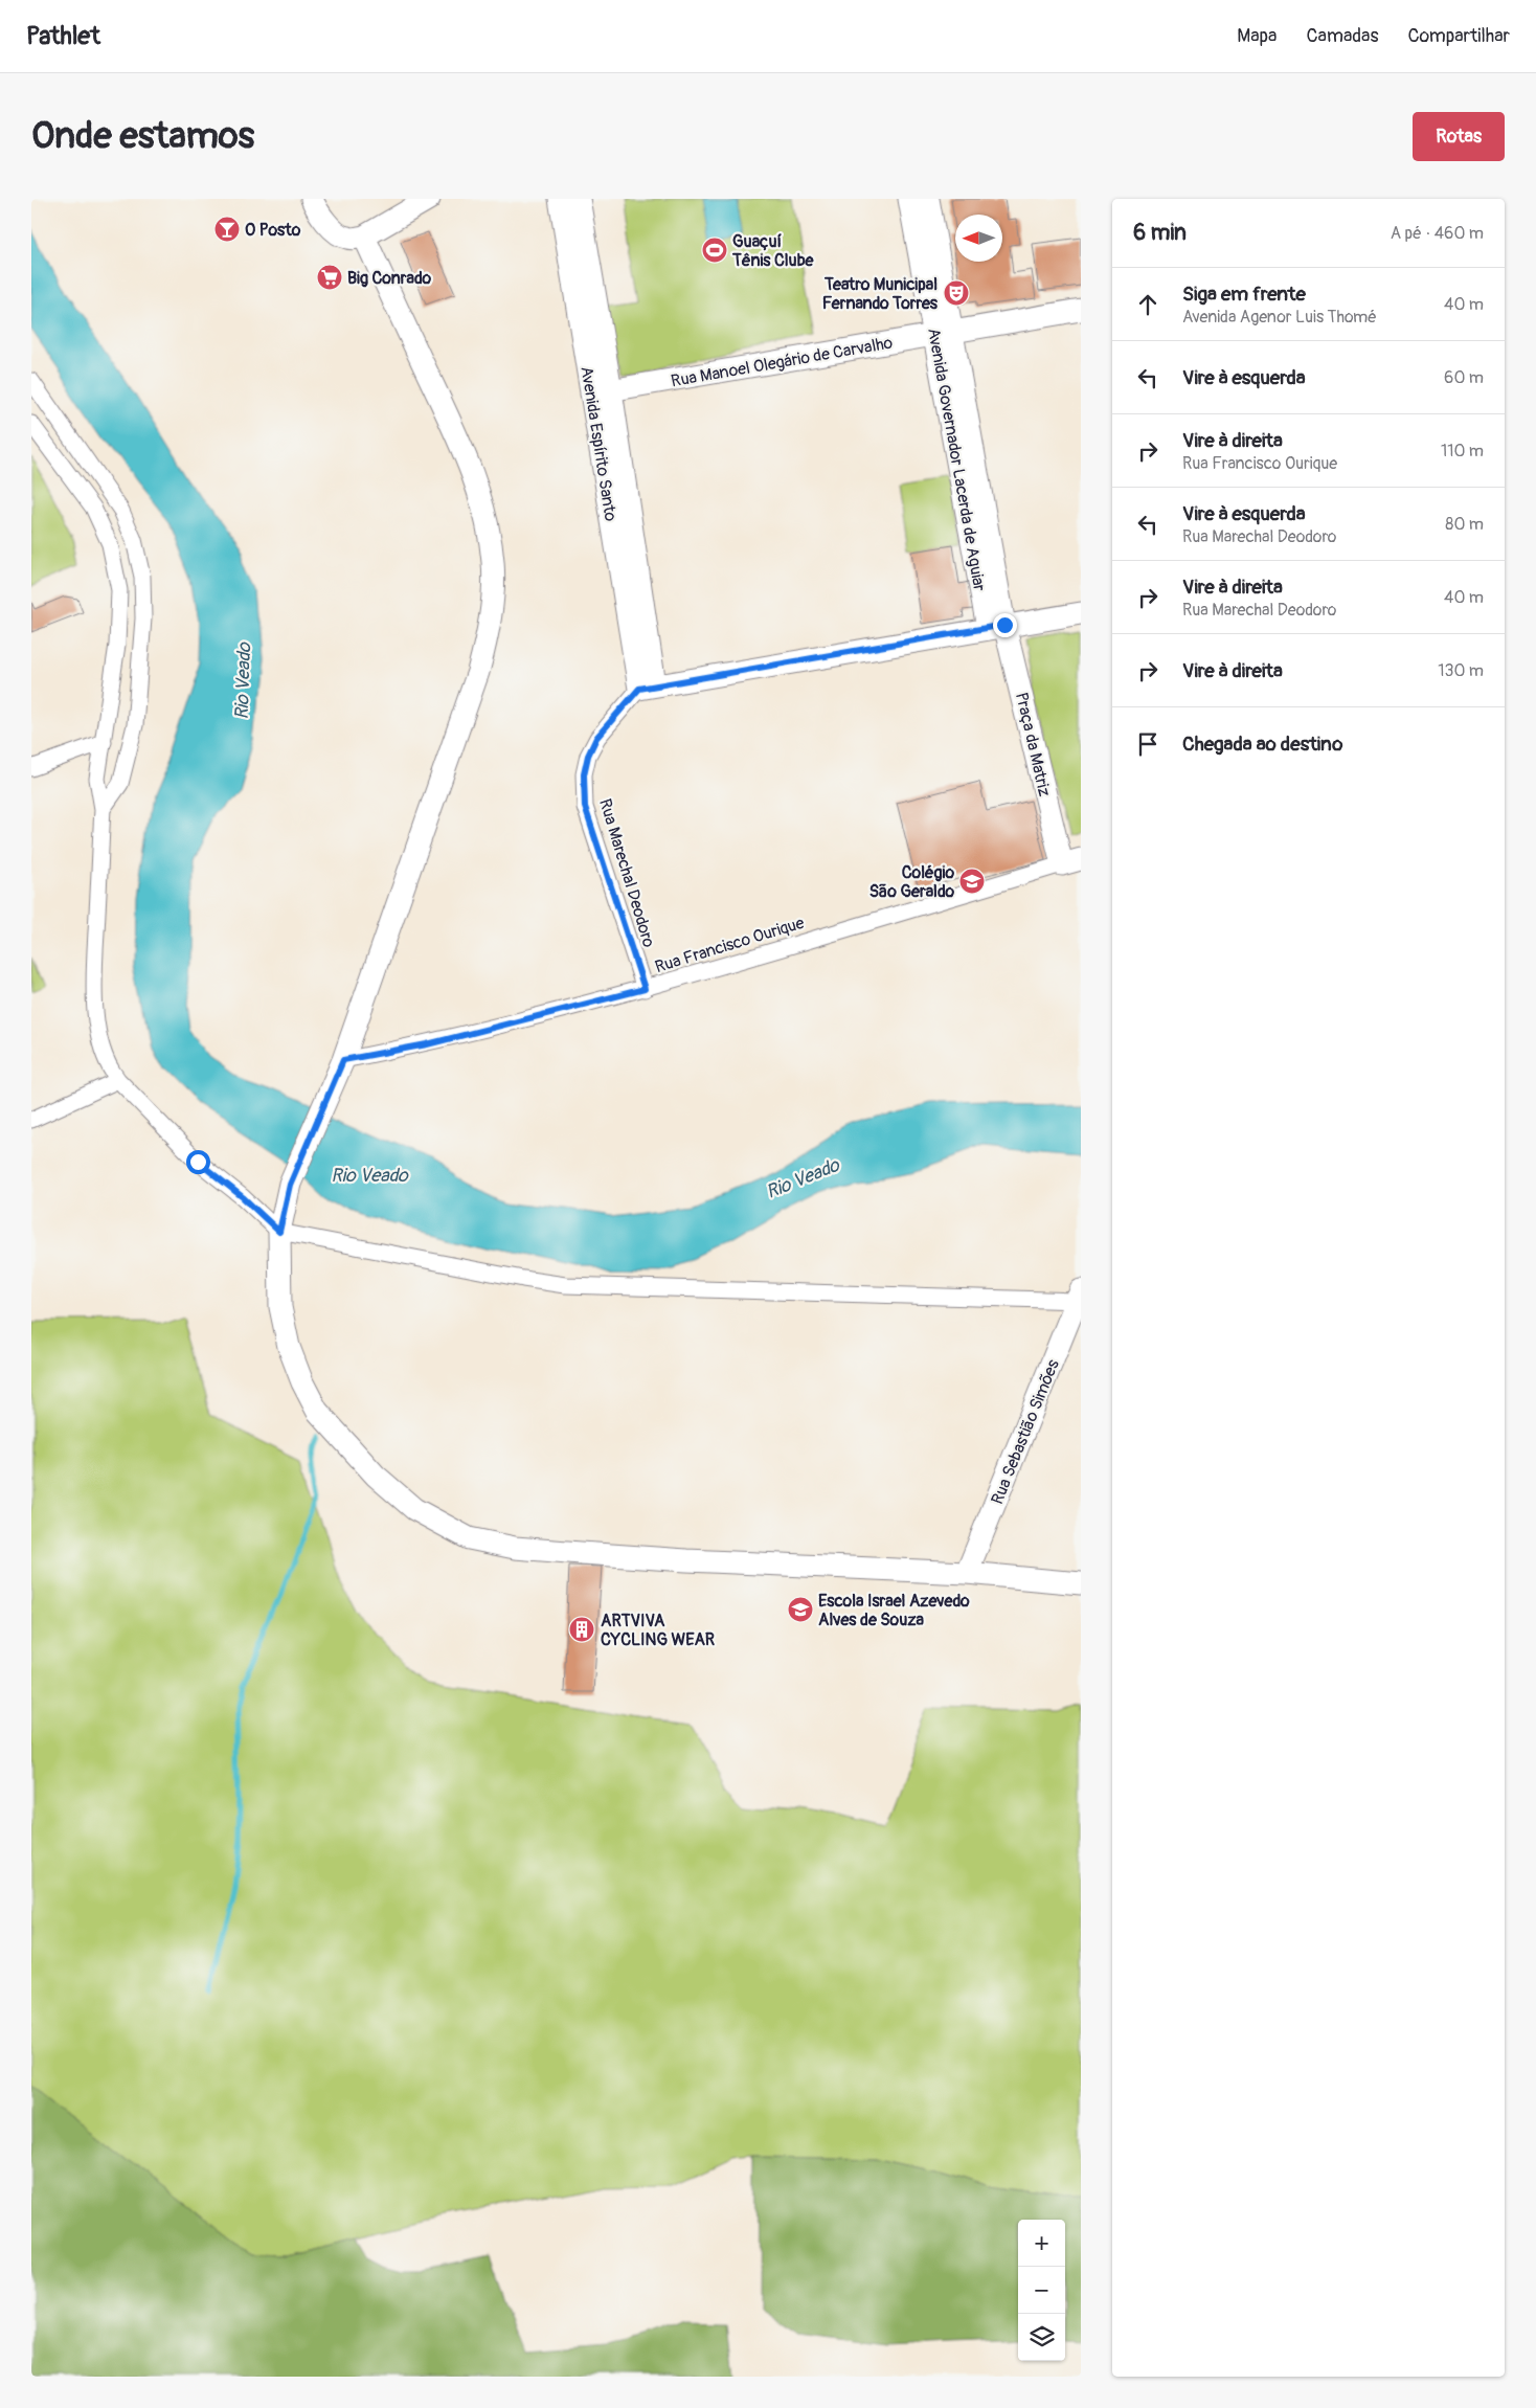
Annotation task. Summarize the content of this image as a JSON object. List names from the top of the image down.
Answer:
{
  "streets": {
    "street": [
      "Rua Manoel Olegário de Carvalho",
      "Avenida Espírito Santo",
      "Avenida Governador Lacerda de Aguiar",
      "Praça da Matriz",
      "Rua Marechal Deodoro",
      "Rua Francisco Ourique",
      "Rua Sebastião Simões"
    ]
  },
  "crossings": [
    ["Rua Manoel Olegário de Carvalho", "Avenida Espírito Santo"],
    ["Rua Manoel Olegário de Carvalho", "Avenida Governador Lacerda de Aguiar"],
    ["Avenida Espírito Santo", "Rua Marechal Deodoro"],
    ["Avenida Governador Lacerda de Aguiar", "Praça da Matriz"],
    ["Praça da Matriz", "Rua Francisco Ourique"],
    ["Rua Marechal Deodoro", "Rua Francisco Ourique"]
  ],
  "water": ["Rio Veado"],
  "places": {
    "bar": ["O Posto"],
    "sports": ["Guaçuí Tênis Clube"],
    "supermarket": ["Big Conrado"],
    "theatre": ["Teatro Municipal Fernando Torres"],
    "school or university": ["Colégio São Geraldo", "Escola Israel Azevedo Alves de Souza"],
    "building": ["ARTVIVA CYCLING WEAR"]
  },
  "north": "left",
  "page": {
    "header": "Pathlet",
    "nav": ["Mapa", "Camadas", "Compartilhar"],
    "buttons": "Rotas",
    "title": "Onde estamos",
    "heading": ["6 min", "A pé · 460 m"],
    "list": [
      ["Siga em frente", "Avenida Agenor Luis Thomé", "40 m"],
      ["Vire à esquerda", "60 m"],
      ["Vire à direita", "Rua Francisco Ourique", "110 m"],
      ["Vire à esquerda", "Rua Marechal Deodoro", "80 m"],
      ["Vire à direita", "Rua Marechal Deodoro", "40 m"],
      ["Vire à direita", "130 m"],
      "Chegada ao destino"
    ],
    "map_buttons": ["+", "−"]
  }
}
